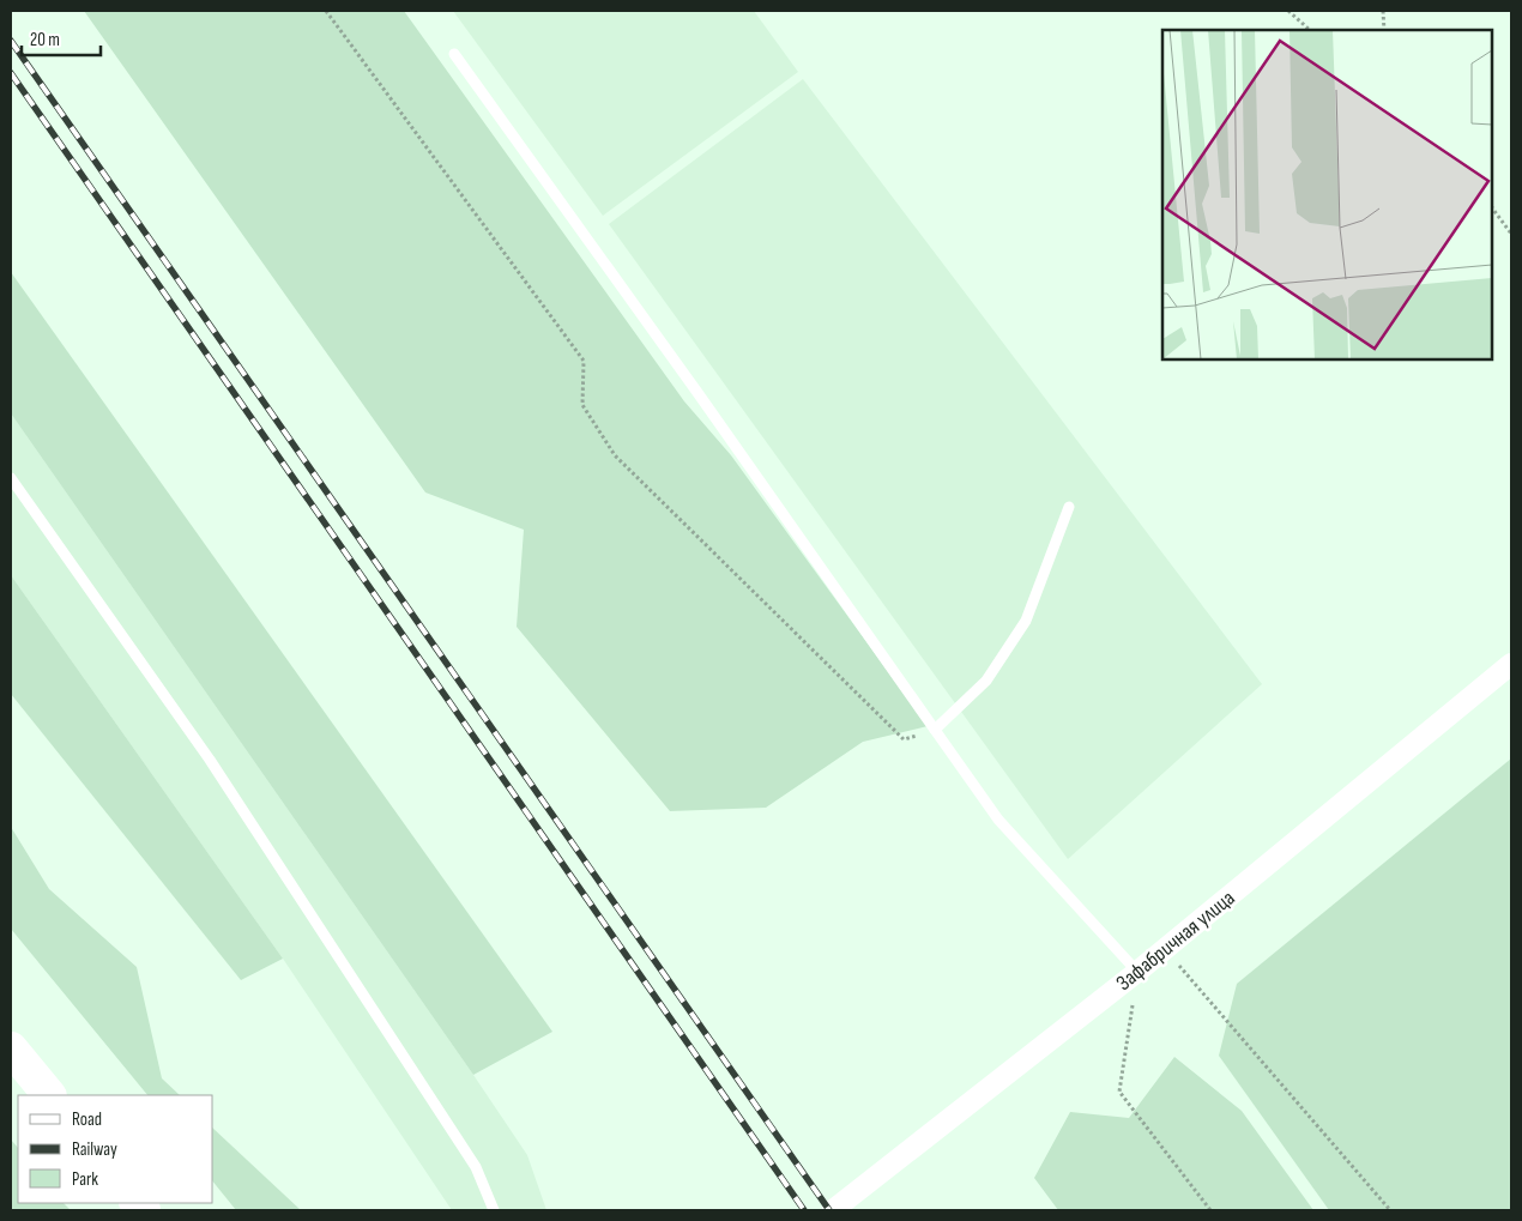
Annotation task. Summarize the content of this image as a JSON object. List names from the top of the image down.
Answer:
{
  "streets": {
    "street": ["Зафабричная улица"]
  },
  "legend": ["Road", "Railway", "Park"],
  "scale_bar": "20 m"
}
